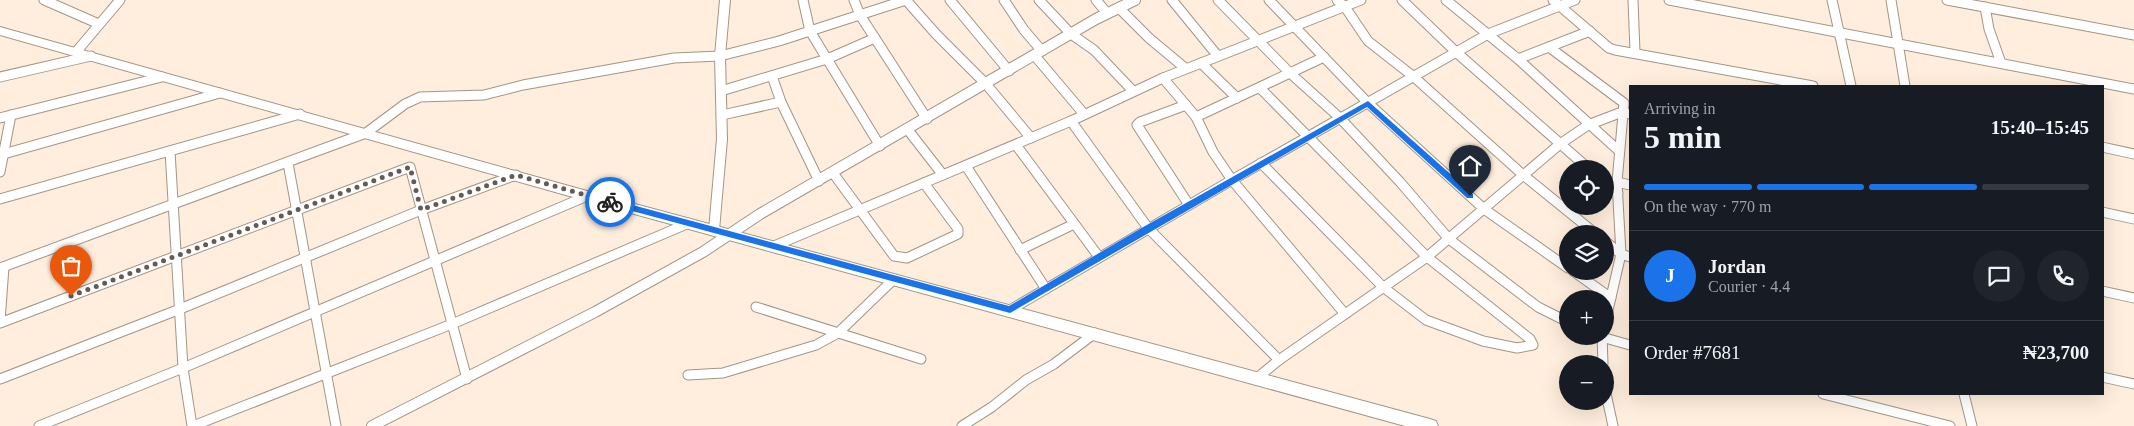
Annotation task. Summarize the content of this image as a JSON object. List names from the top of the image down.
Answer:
{
  "page": {
    "heading": ["5 min", "Arriving in", "15:40–15:45"],
    "panel": [
      "Jordan",
      "Courier · 4.4",
      "Order #7681",
      "₦23,700"
    ],
    "map_buttons": ["+", "−"],
    "bar": "On the way · 770 m",
    "round": "J"
  }
}
